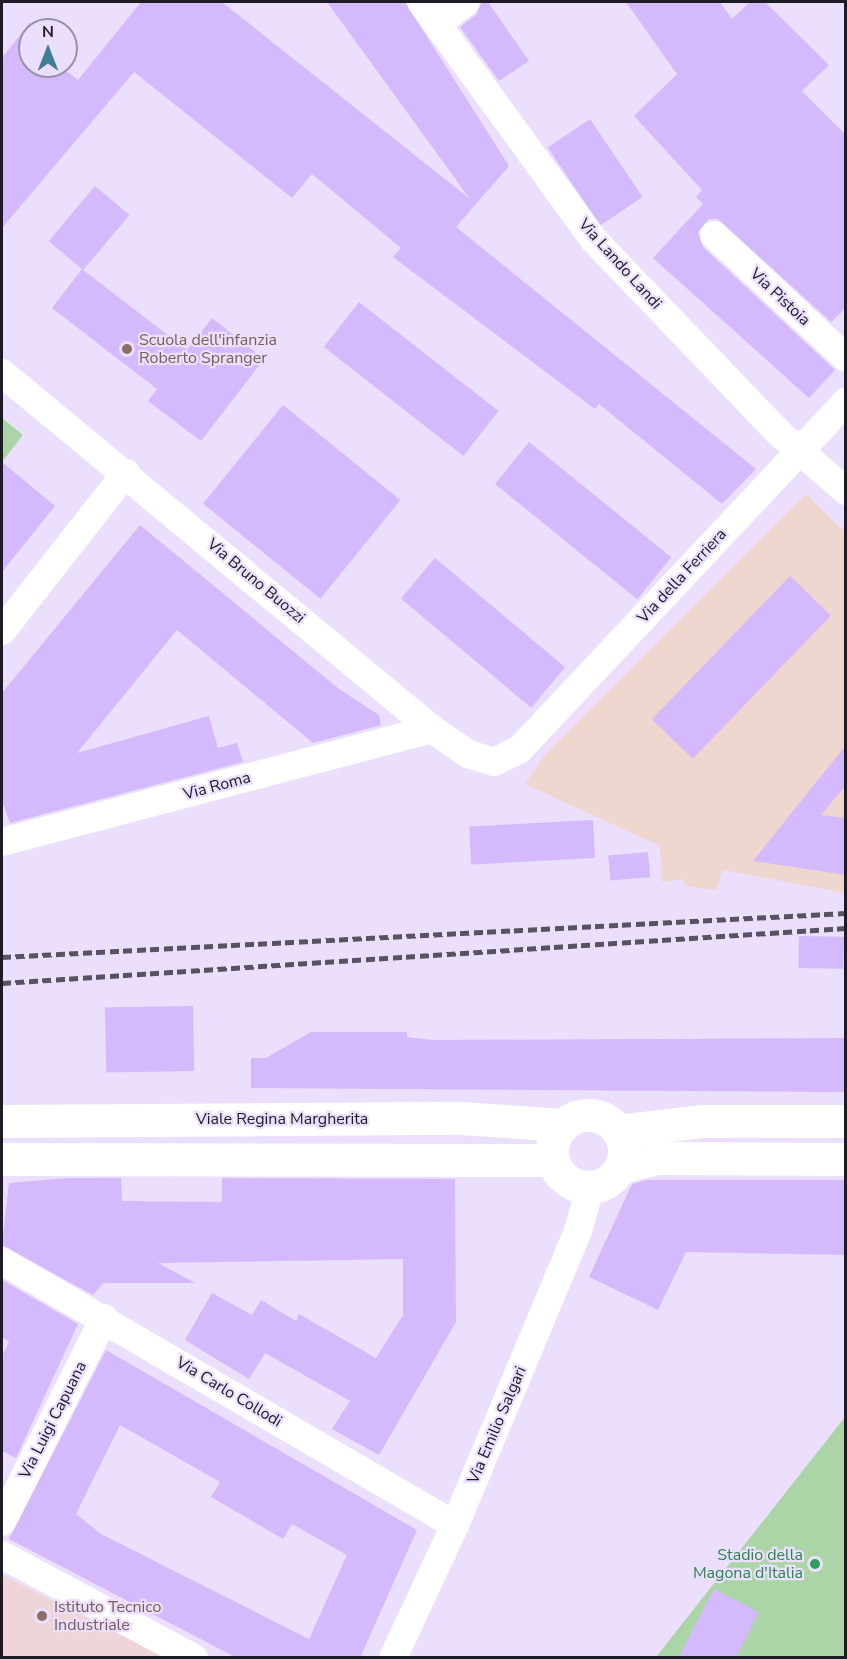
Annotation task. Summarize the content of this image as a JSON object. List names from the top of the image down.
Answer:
{
  "streets": {
    "street": [
      "Via Lando Landi",
      "Via Pistoia",
      "Via della Ferriera",
      "Via Bruno Buozzi",
      "Via Roma",
      "Viale Regina Margherita",
      "Via Carlo Collodi",
      "Via Luigi Capuana",
      "Via Emilio Salgari"
    ]
  },
  "crossings": [
    ["Via Lando Landi", "Via della Ferriera"],
    ["Via della Ferriera", "Via Bruno Buozzi"],
    ["Via Bruno Buozzi", "Via Roma"],
    ["Viale Regina Margherita", "Via Emilio Salgari"],
    ["Via Carlo Collodi", "Via Luigi Capuana"],
    ["Via Carlo Collodi", "Via Emilio Salgari"]
  ],
  "places": ["Scuola dell'infanzia Roberto Spranger", "Stadio della Magona d'Italia", "Istituto Tecnico Industriale"],
  "north": "top"
}
